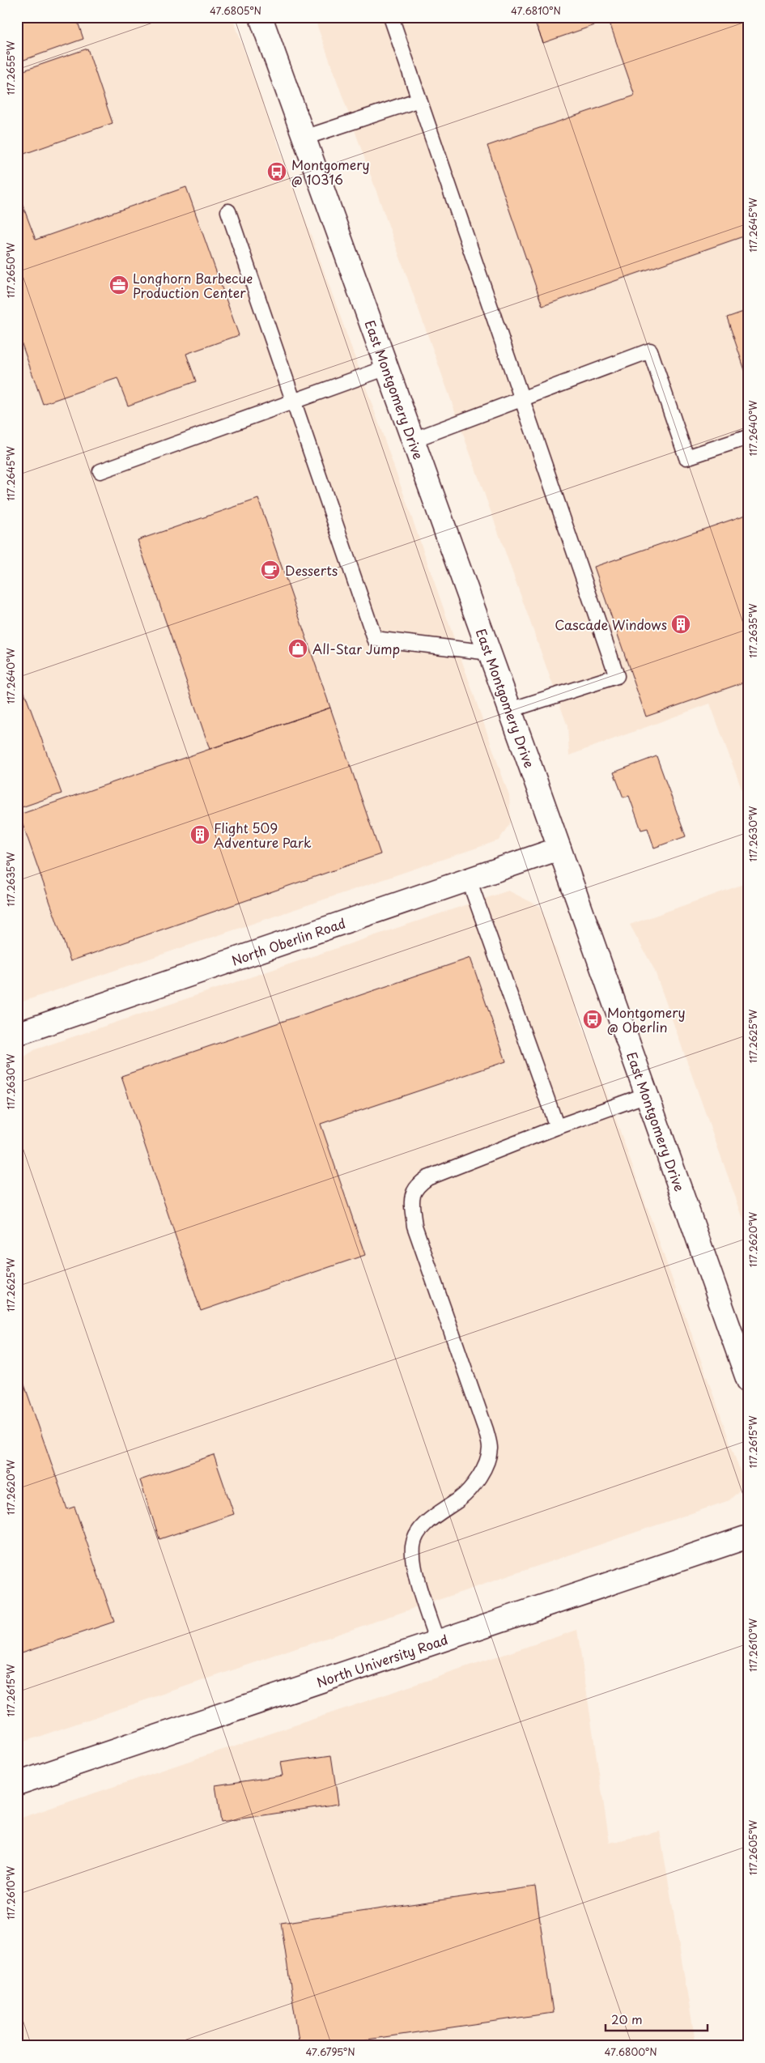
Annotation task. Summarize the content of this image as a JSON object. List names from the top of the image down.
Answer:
{
  "streets": {
    "main road": ["East Montgomery Drive", "North Oberlin Road", "North University Road"]
  },
  "crossings": [
    ["East Montgomery Drive", "North Oberlin Road"]
  ],
  "places": {
    "bus stop": ["Montgomery @ 10316", "Montgomery @ Oberlin"],
    "office": ["Longhorn Barbecue Production Center"],
    "cafe": ["Desserts"],
    "building": ["Cascade Windows", "Flight 509 Adventure Park"],
    "shop": ["All-Star Jump"]
  },
  "scale_bar": "20 m",
  "coordinates": [
    "47.6805°N",
    "47.6810°N",
    "117.2655°W",
    "117.2645°W",
    "117.2650°W",
    "117.2640°W",
    "117.2635°W",
    "117.2630°W",
    "117.2625°W",
    "117.2620°W",
    "117.2615°W",
    "117.2610°W",
    "117.2605°W",
    "47.6795°N",
    "47.6800°N"
  ]
}
